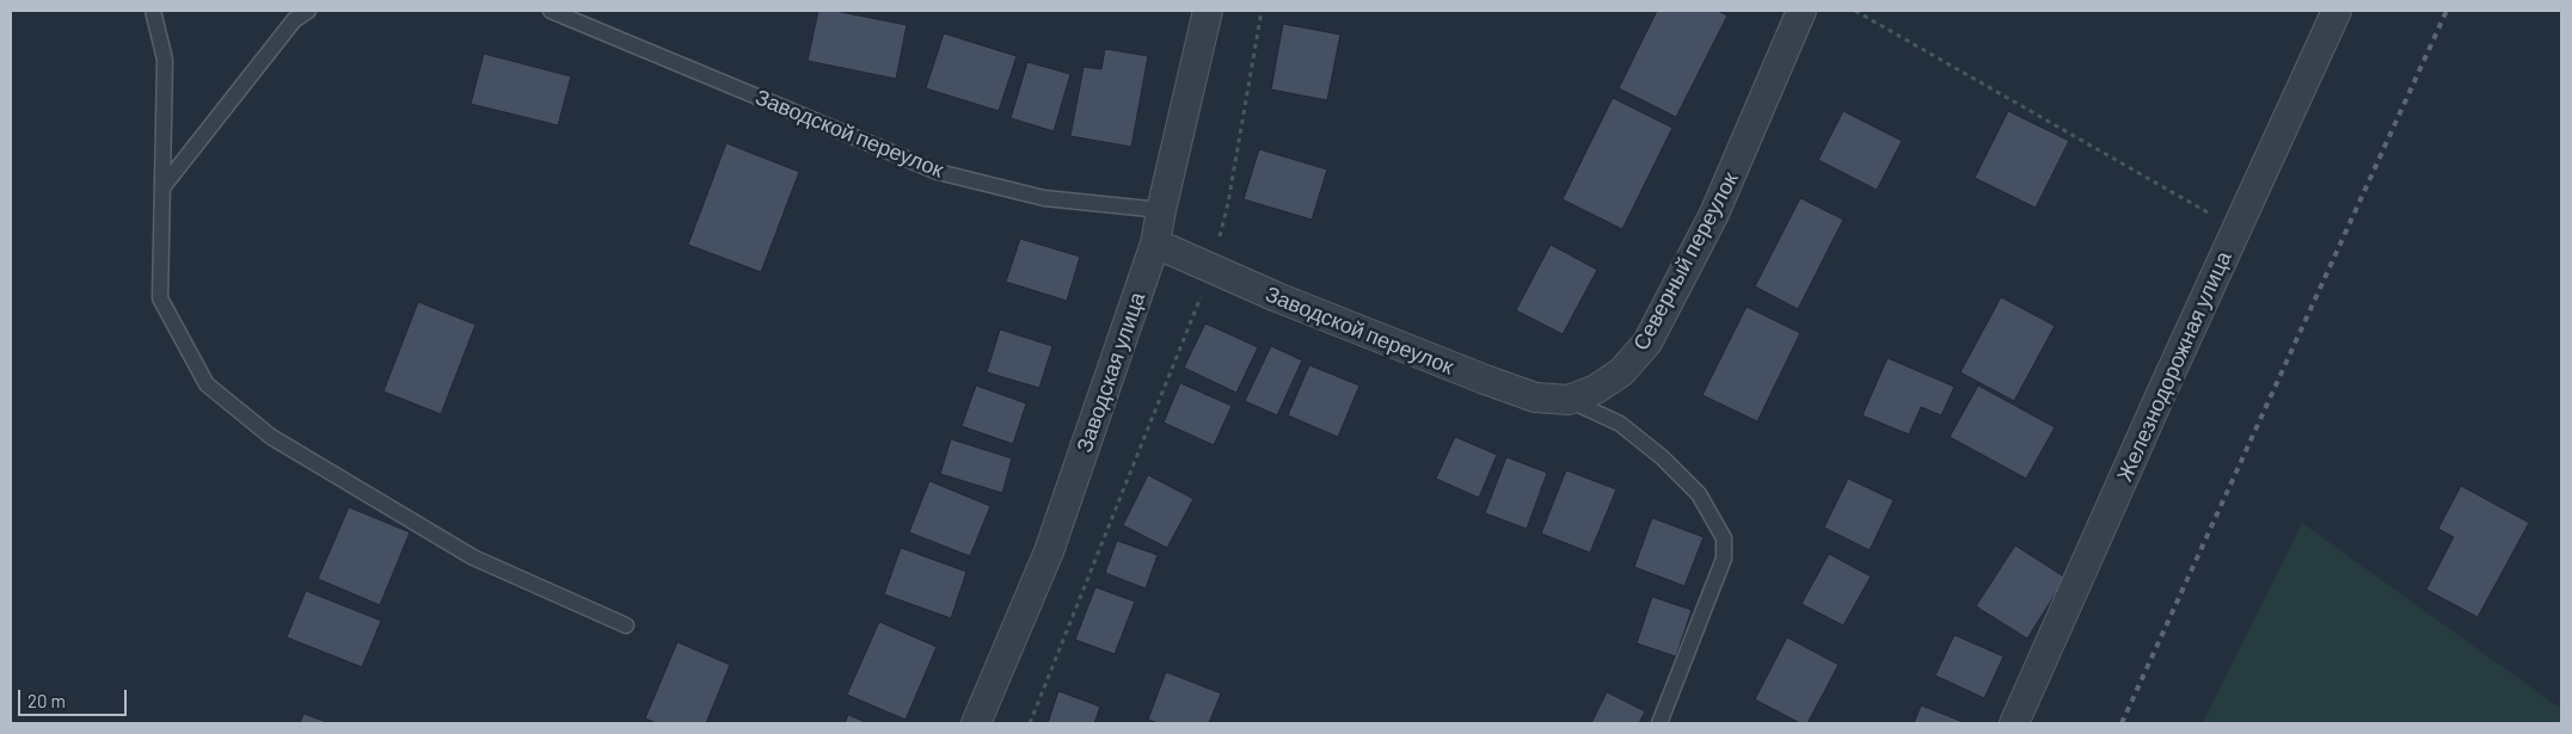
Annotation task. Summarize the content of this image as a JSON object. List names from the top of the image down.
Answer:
{
  "streets": {
    "street": [
      "Заводской переулок",
      "Северный переулок",
      "Железнодорожная улица",
      "Заводская улица"
    ]
  },
  "crossings": [
    ["Заводской переулок", "Северный переулок"],
    ["Заводской переулок", "Заводская улица"]
  ],
  "scale_bar": "20 m"
}
